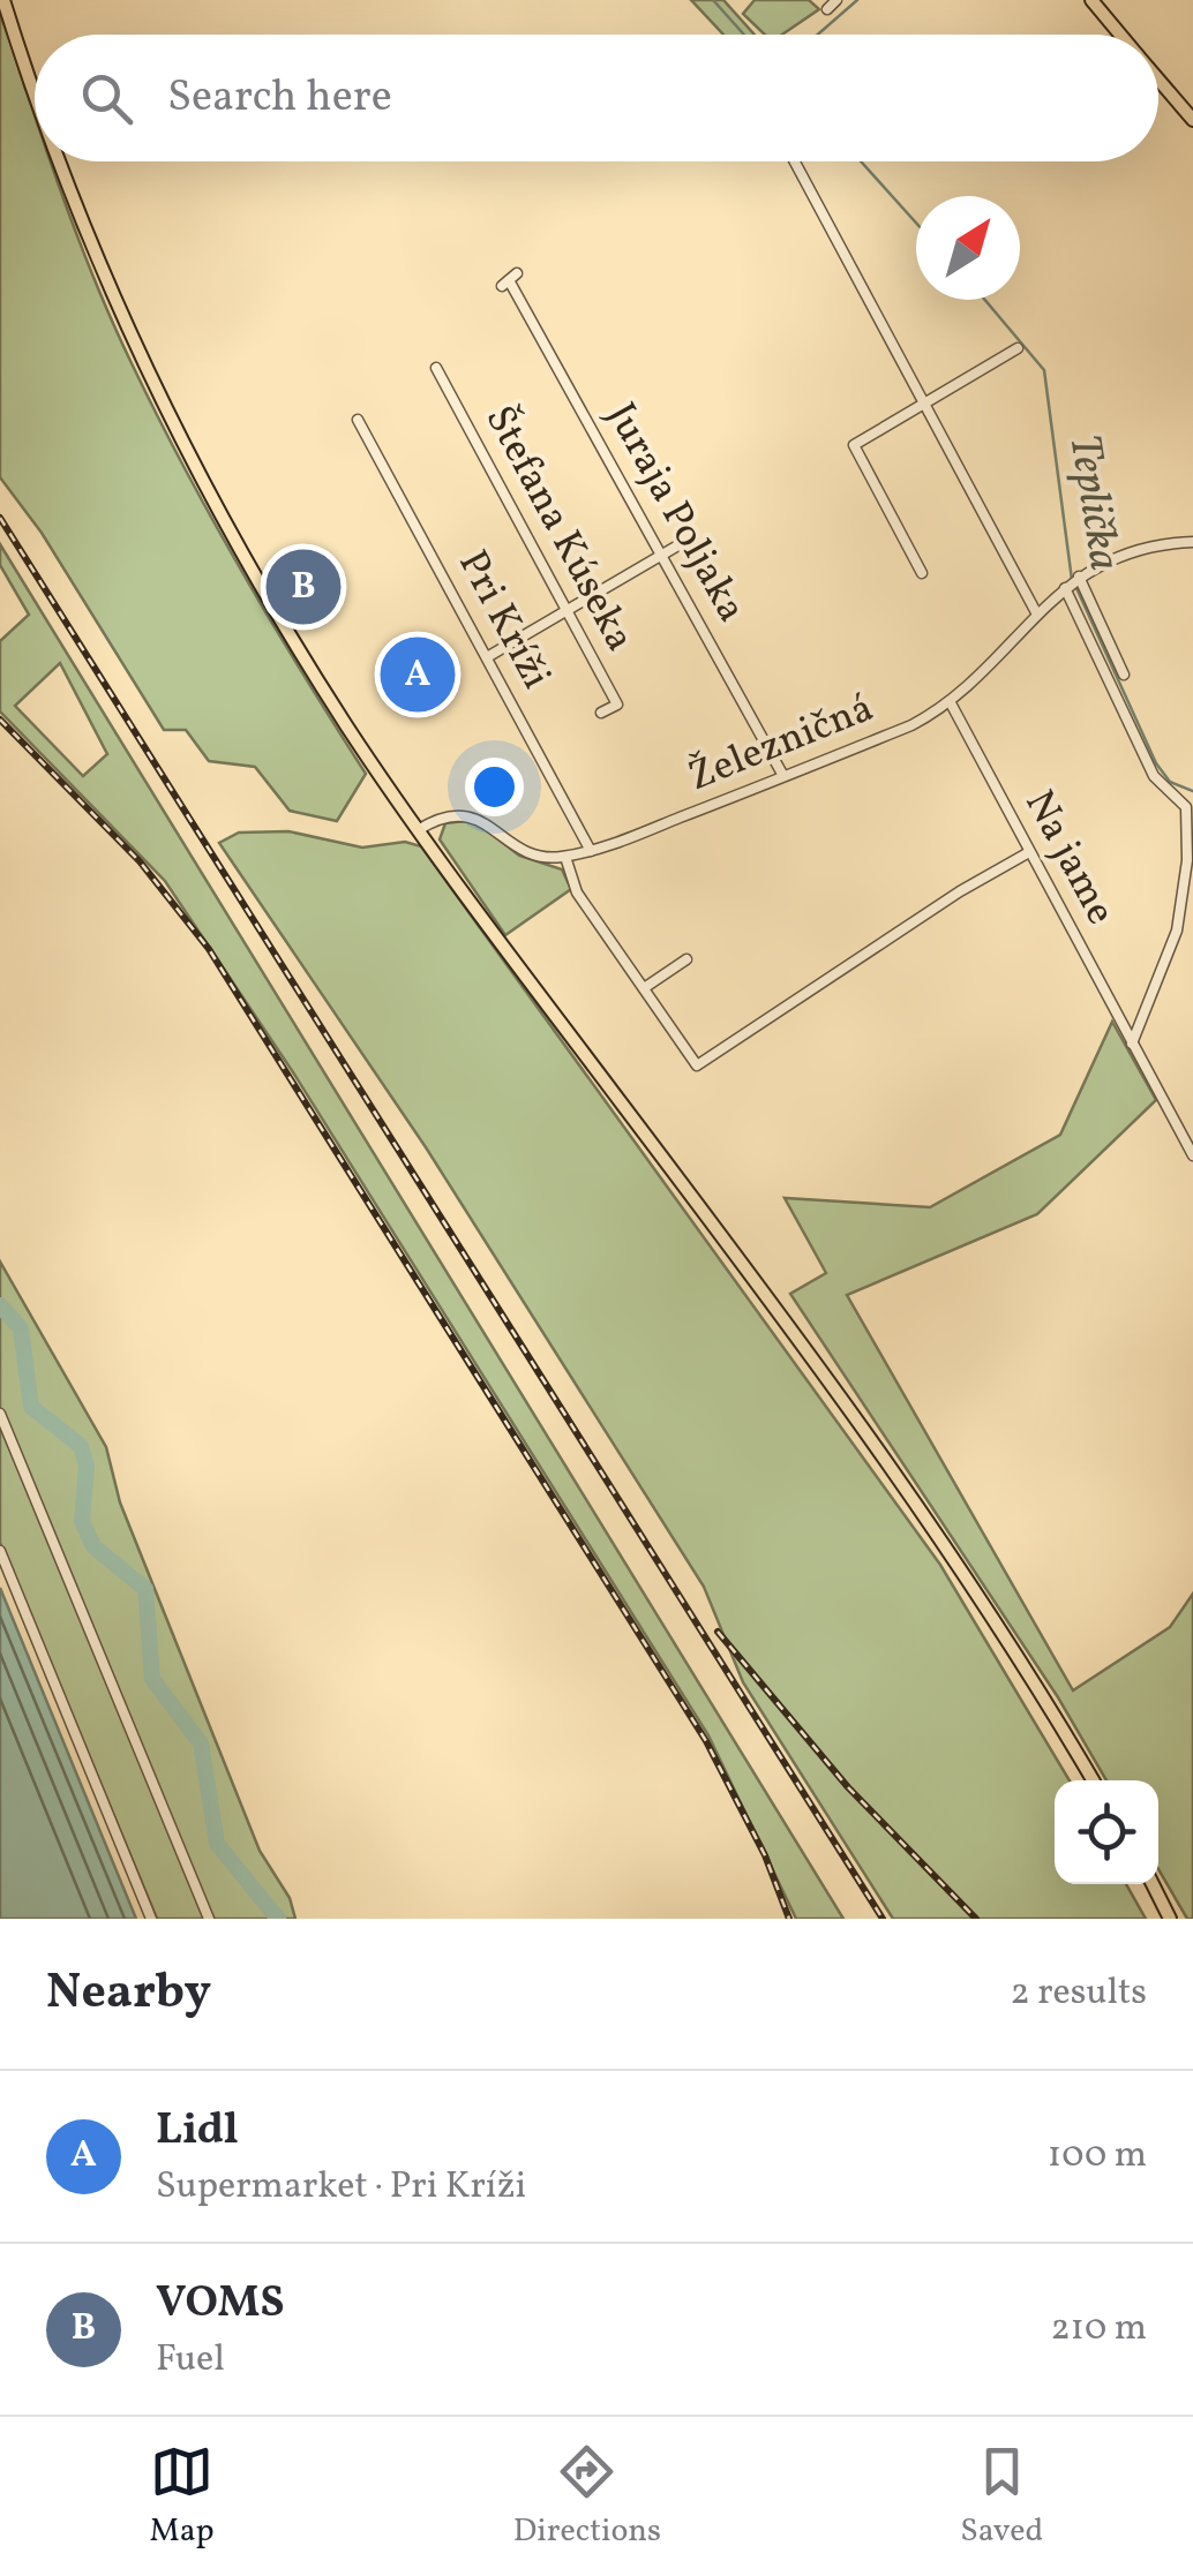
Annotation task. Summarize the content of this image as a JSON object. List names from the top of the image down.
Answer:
{
  "streets": {
    "street": [
      "Juraja Poljaka",
      "Štefana Kúseka",
      "Pri Kríži",
      "Železničná",
      "Na jame"
    ]
  },
  "crossings": [
    ["Juraja Poljaka", "Železničná"],
    ["Pri Kríži", "Železničná"],
    ["Železničná", "Na jame"]
  ],
  "water": ["Teplička"],
  "north": "top right",
  "page": {
    "search": "Search here",
    "pins": ["B", "A"],
    "heading": ["Nearby", "2 results"],
    "list": [
      {
        "mark": "A",
        "name": "Lidl",
        "note": "Supermarket · Pri Kríži",
        "value": "100 m"
      },
      {
        "mark": "B",
        "name": "VOMS",
        "note": "Fuel",
        "value": "210 m"
      }
    ],
    "nav": ["Map", "Directions", "Saved"]
  }
}
